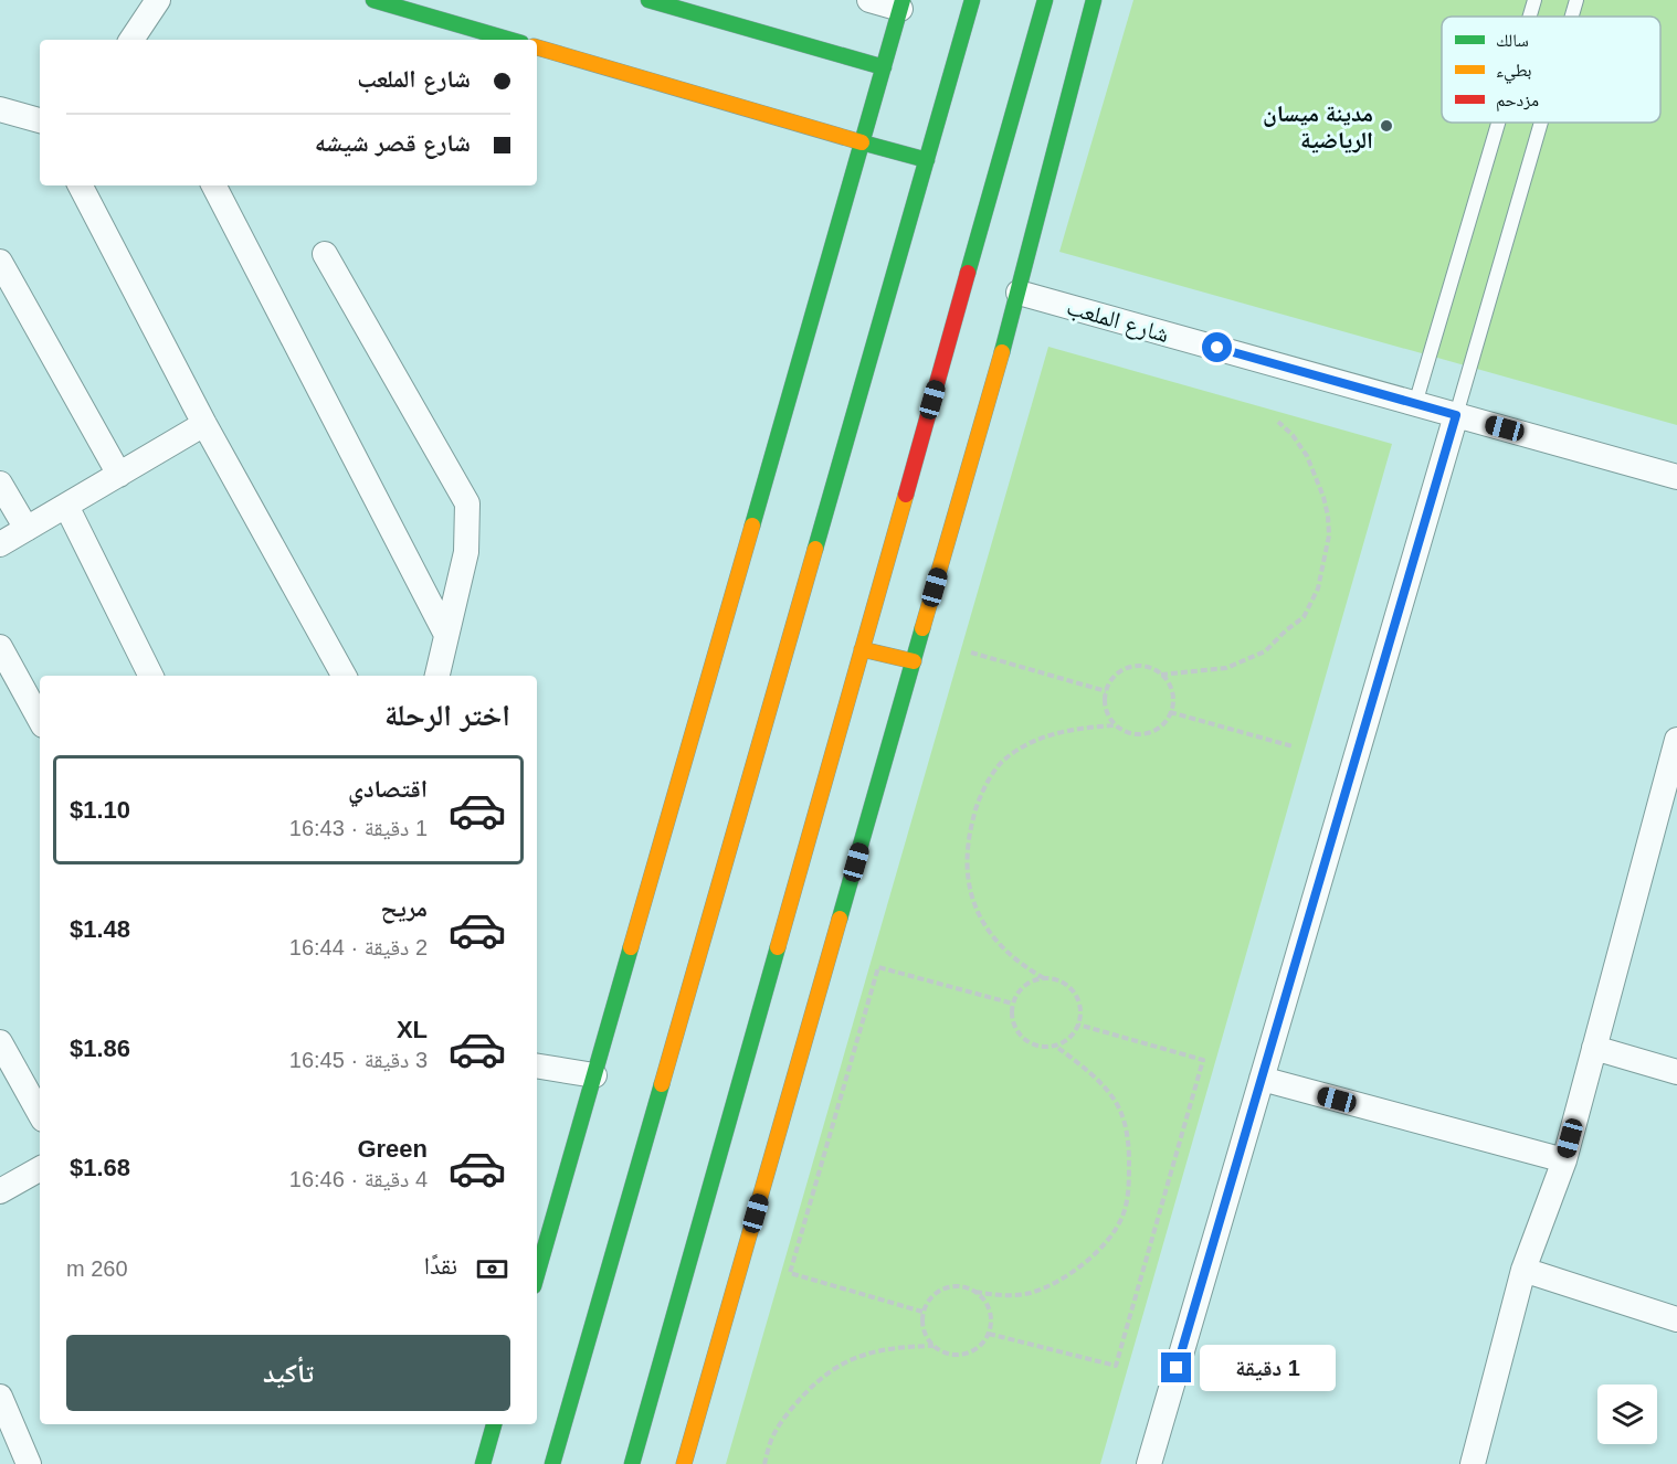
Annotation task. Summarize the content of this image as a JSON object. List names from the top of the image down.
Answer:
{
  "streets": {
    "street": ["شارع الملعب"]
  },
  "places": ["مدينة ميسان الرياضية"],
  "legend": ["سالك", "بطيء", "مزدحم"],
  "page": {
    "banner": ["شارع الملعب", "شارع قصر شيشه"],
    "heading": "اختر الرحلة",
    "list": [
      {
        "name": "اقتصادي",
        "note": "1 دقيقة · 16:43",
        "value": "$1.10"
      },
      {
        "name": "مريح",
        "note": "2 دقيقة · 16:44",
        "value": "$1.48"
      },
      {
        "name": "XL",
        "note": "3 دقيقة · 16:45",
        "value": "$1.86"
      },
      {
        "name": "Green",
        "note": "4 دقيقة · 16:46",
        "value": "$1.68"
      }
    ],
    "pay": ["نقدًا", "260 m"],
    "buttons": "تأكيد",
    "bubble": "1 دقيقة"
  }
}
